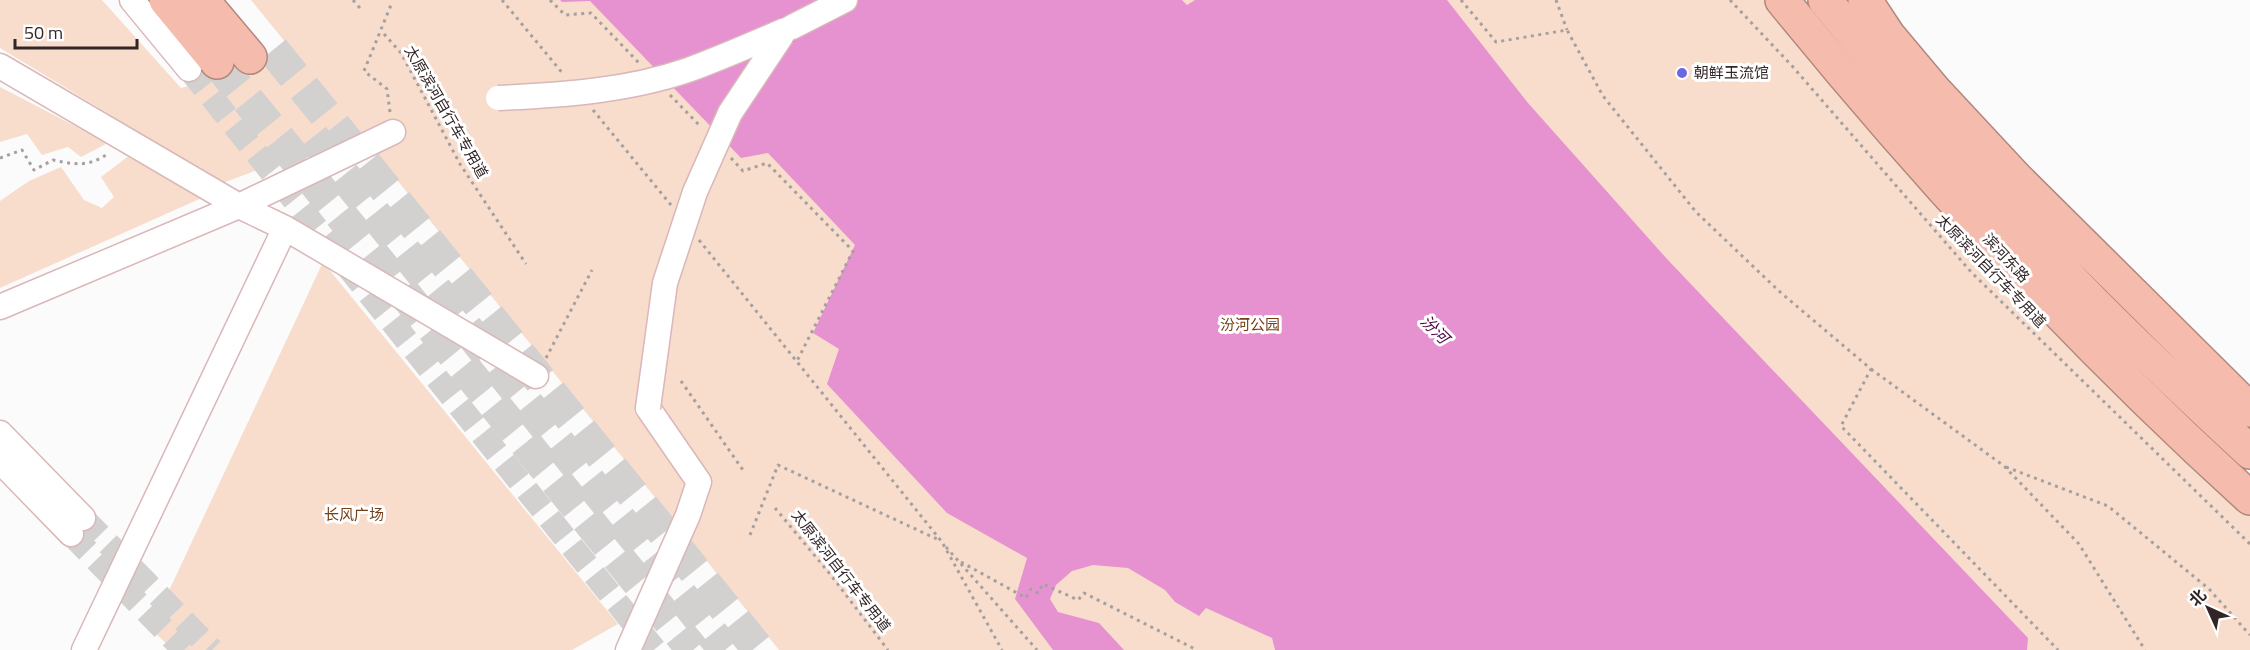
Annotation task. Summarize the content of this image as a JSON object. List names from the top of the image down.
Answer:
{
  "streets": {
    "highway": ["滨河东路"],
    "path": ["太原滨河自行车专用道"]
  },
  "water": ["汾河"],
  "parks": ["汾河公园", "长风广场"],
  "places": ["朝鲜玉流馆"],
  "scale_bar": "50 m",
  "north": "top left"
}
